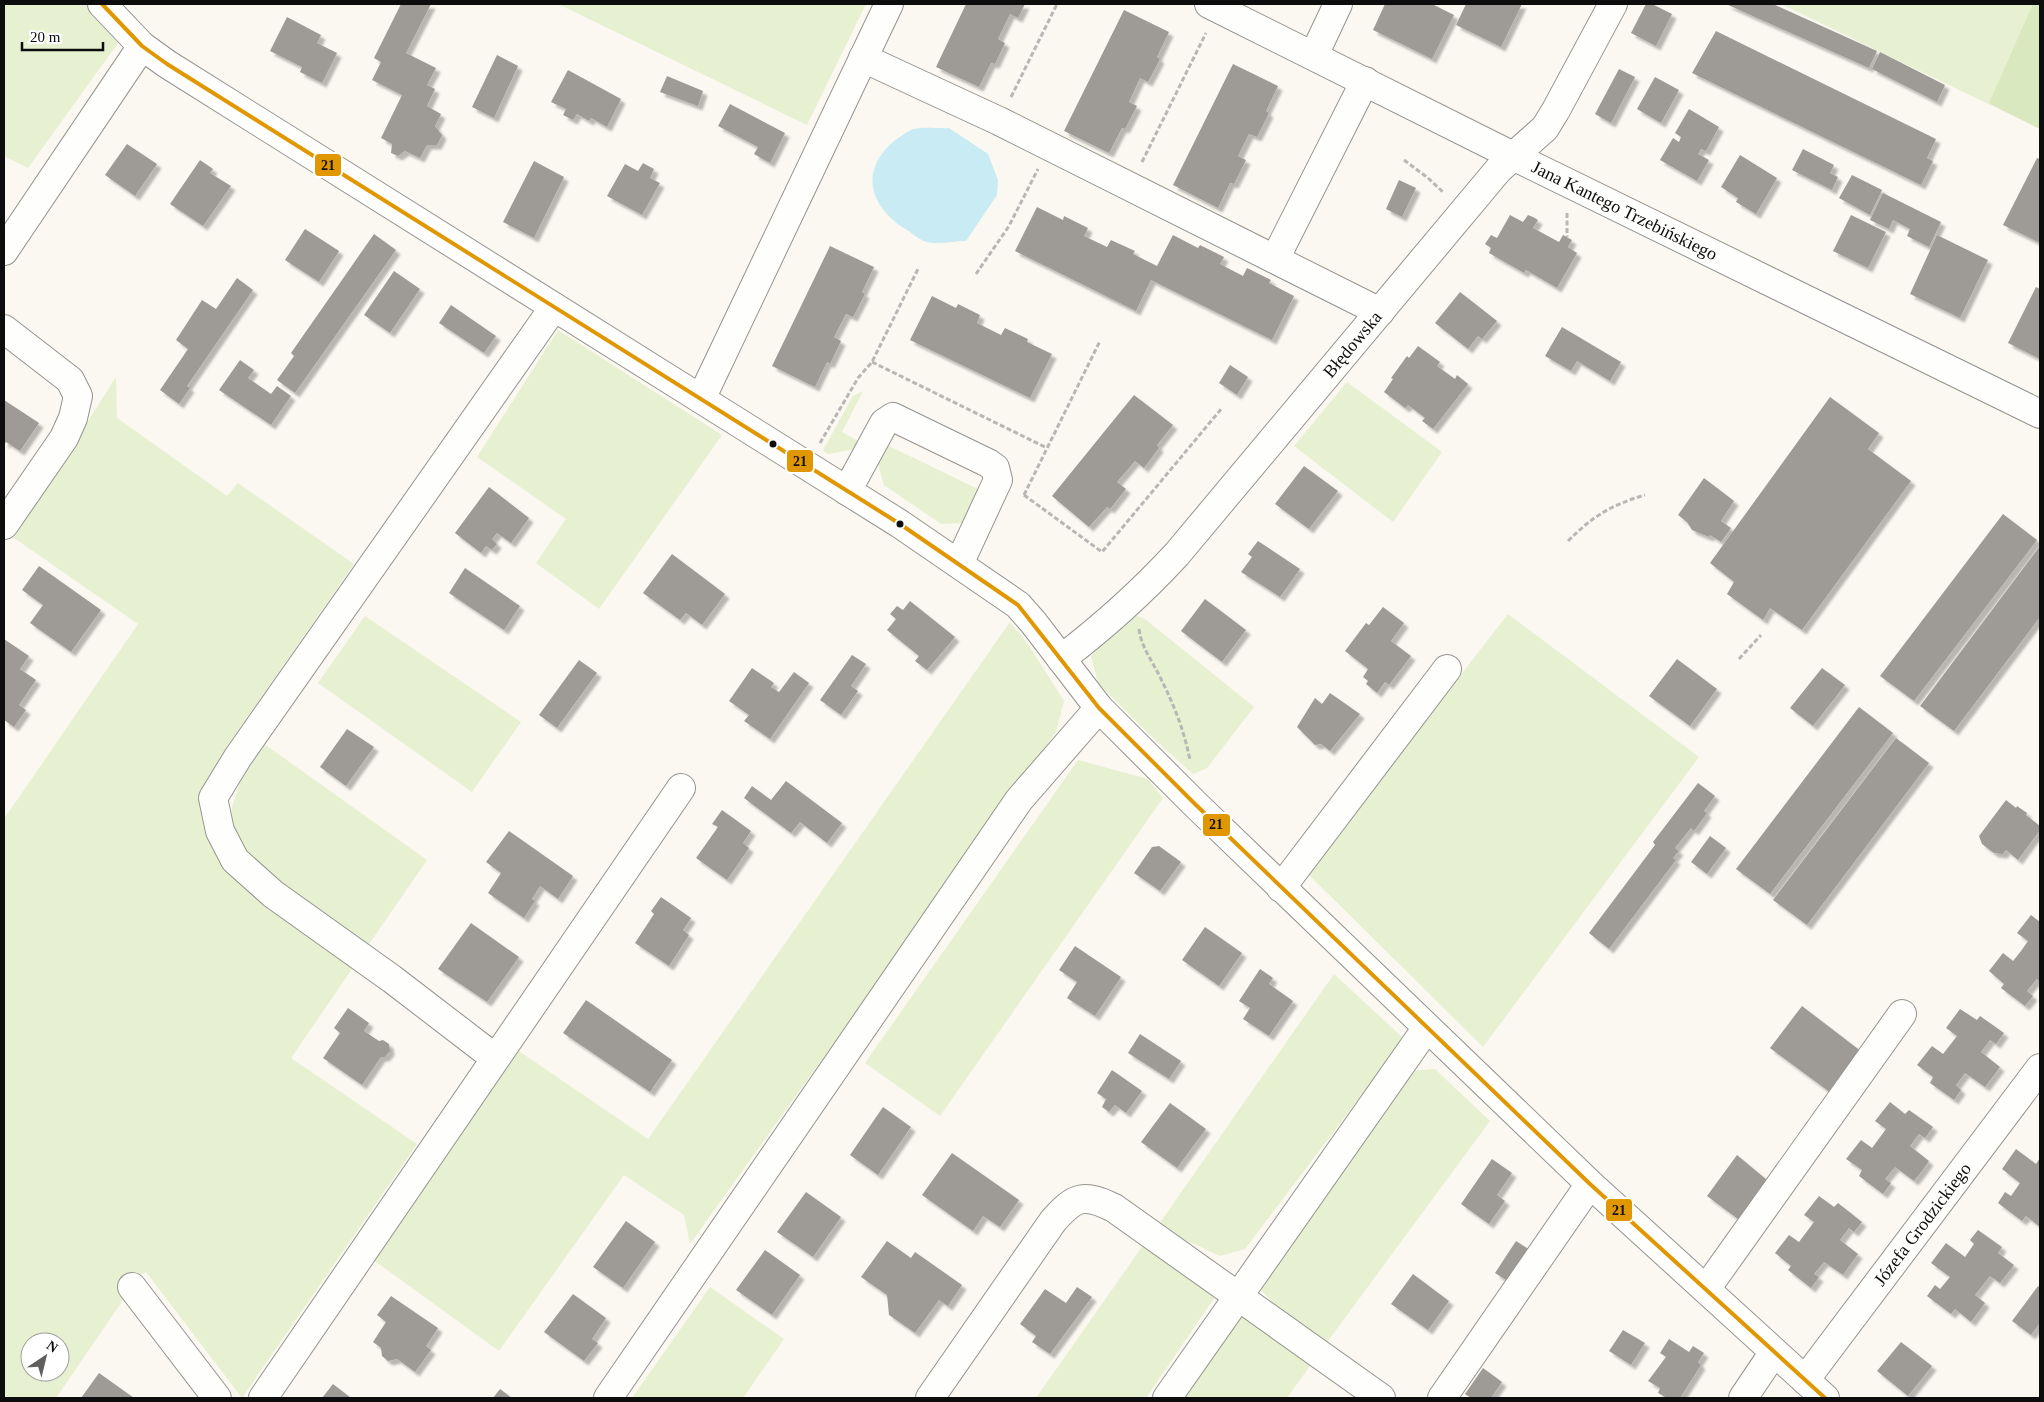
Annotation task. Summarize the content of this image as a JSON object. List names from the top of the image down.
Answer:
{
  "streets": {
    "street": ["Jana Kantego Trzebińskiego", "Błędowska", "Józefa Grodzickiego"]
  },
  "crossings": [
    ["Jana Kantego Trzebińskiego", "Błędowska"]
  ],
  "lines": ["transit line 21"],
  "scale_bar": "20 m",
  "north": "top right"
}
